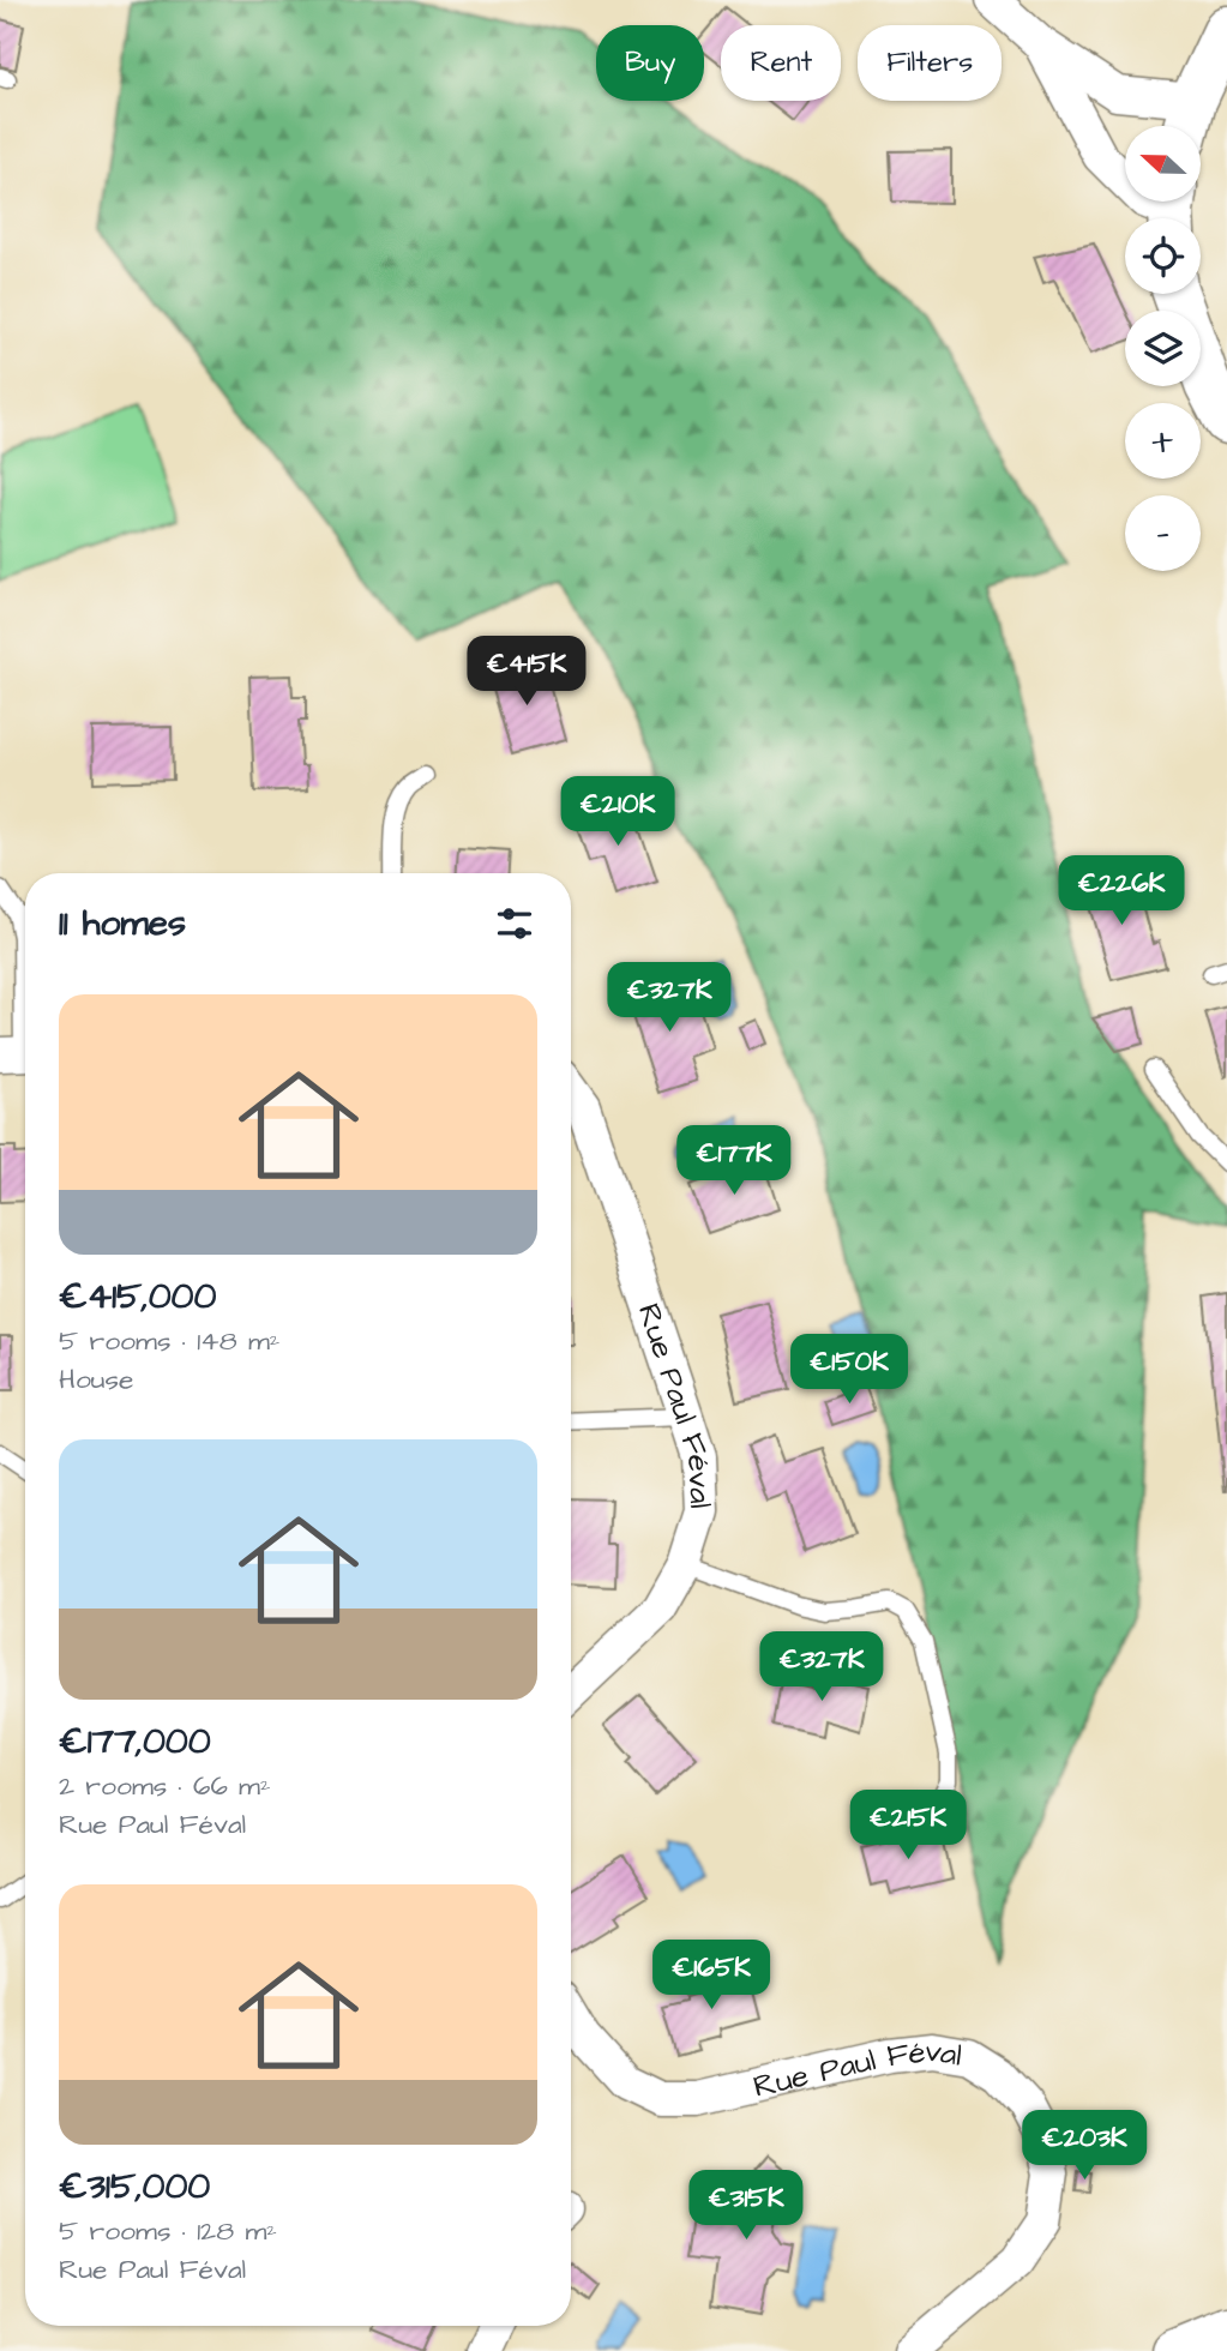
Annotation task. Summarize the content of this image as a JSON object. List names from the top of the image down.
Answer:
{
  "streets": {
    "street": ["Rue Paul Féval"]
  },
  "north": "left",
  "page": {
    "chip": ["Buy", "Rent", "Filters"],
    "map_buttons": ["+", "−"],
    "price": [
      "€415K",
      "€210K",
      "€226K",
      "€327K",
      "€177K",
      "€150K",
      "€327K",
      "€215K",
      "€165K",
      "€203K",
      "€315K"
    ],
    "heading": "11 homes",
    "list": [
      {
        "name": "€415,000",
        "note": "5 rooms · 148 m² · House"
      },
      {
        "name": "€177,000",
        "note": "2 rooms · 66 m² · Rue Paul Féval"
      },
      {
        "name": "€315,000",
        "note": "5 rooms · 128 m² · Rue Paul Féval"
      }
    ]
  }
}
